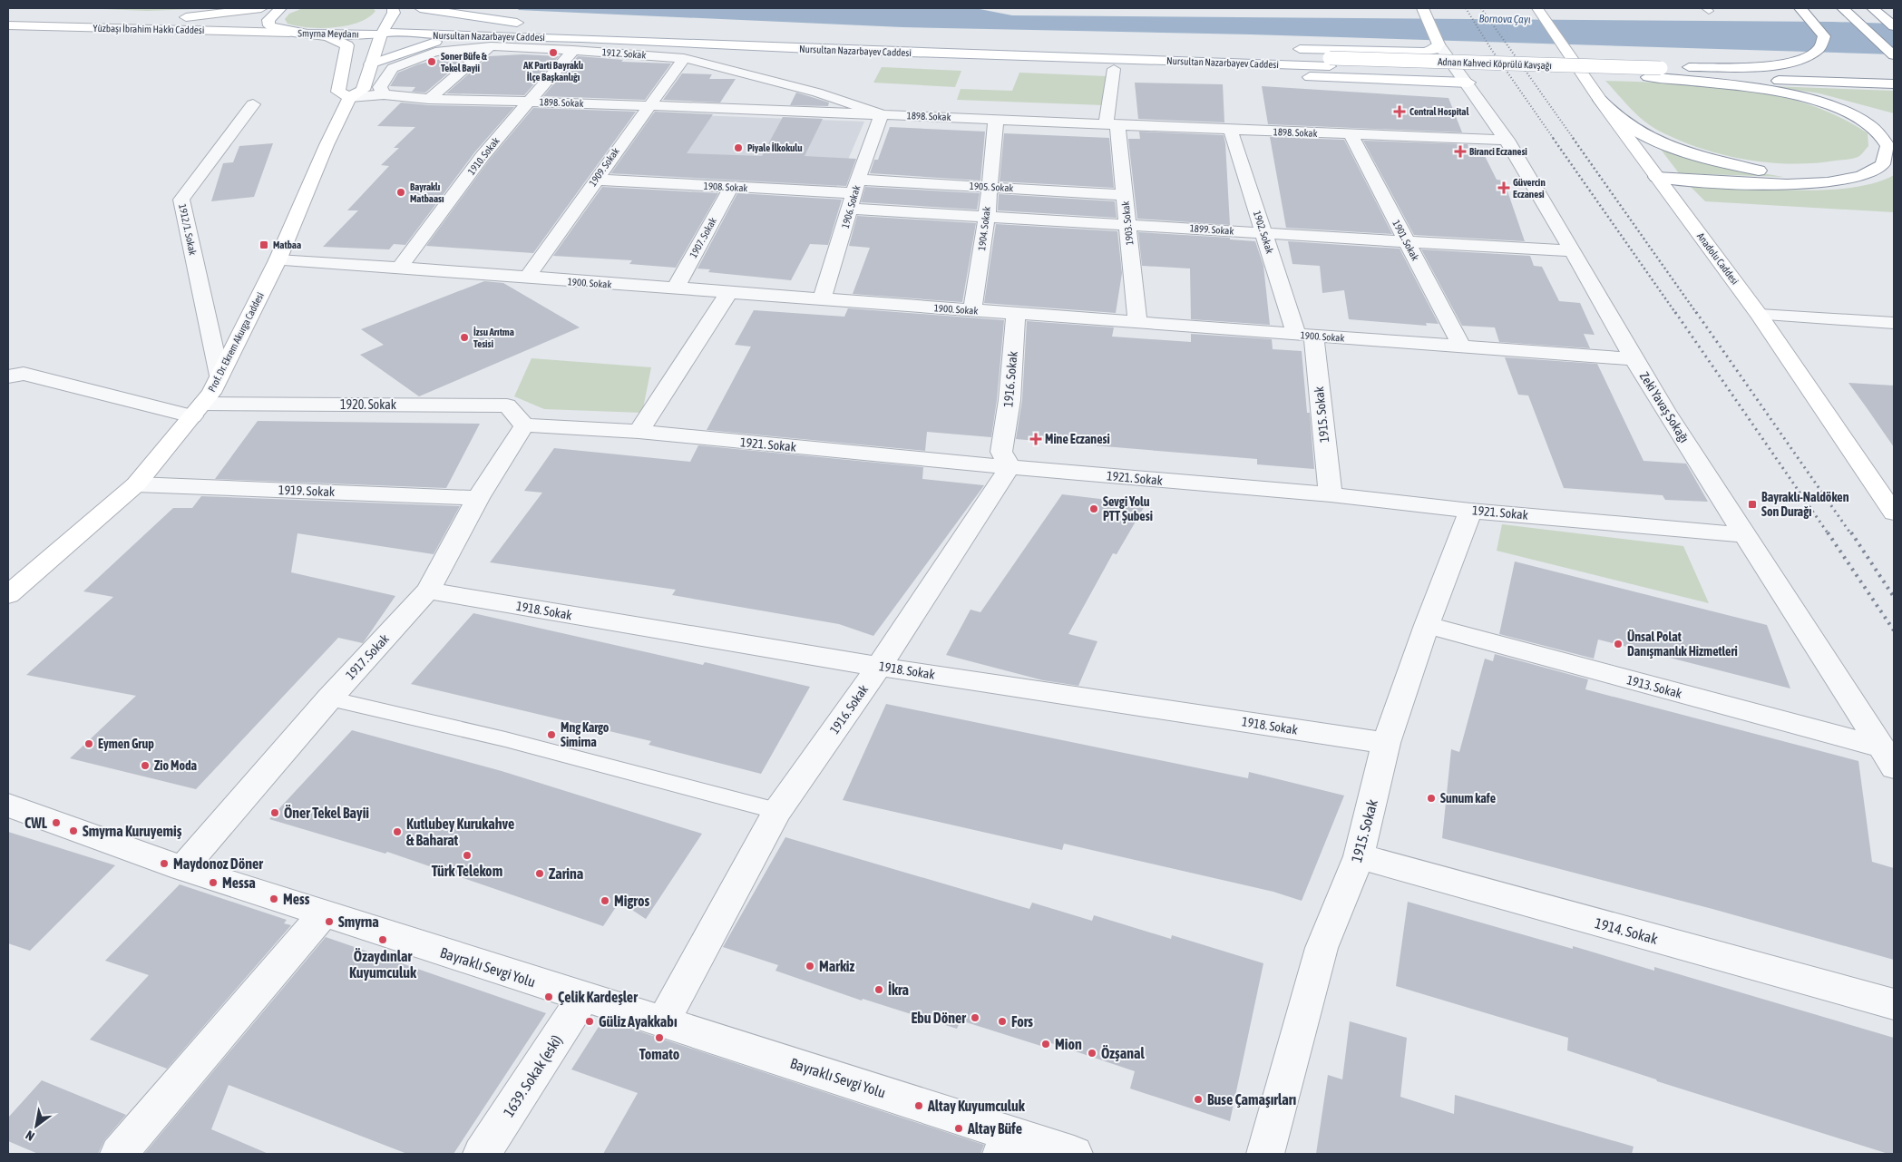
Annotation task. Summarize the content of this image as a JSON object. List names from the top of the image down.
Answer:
{
  "streets": {
    "main road": [
      "Yüzbaşı İbrahim Hakkı Caddesi",
      "Smyrna Meydanı",
      "Nursultan Nazarbayev Caddesi",
      "Adnan Kahveci Köprülü Kavşağı",
      "Anadolu Caddesi",
      "Prof. Dr. Ekrem Akurga Caddesi"
    ],
    "street": [
      "1912. Sokak",
      "1898. Sokak",
      "1910. Sokak",
      "1909. Sokak",
      "1908. Sokak",
      "1905. Sokak",
      "1906. Sokak",
      "1903. Sokak",
      "1904. Sokak",
      "1912/1. Sokak",
      "1899. Sokak",
      "1902. Sokak",
      "1907. Sokak",
      "1901. Sokak",
      "1900. Sokak",
      "1916. Sokak",
      "1920. Sokak",
      "Zeki Yavaş Sokağı",
      "1915. Sokak",
      "1921. Sokak",
      "1919. Sokak",
      "1918. Sokak",
      "1917. Sokak",
      "1913. Sokak",
      "1914. Sokak",
      "Bayraklı Sevgi Yolu",
      "1639. Sokak (eski)"
    ]
  },
  "crossings": [
    ["Yüzbaşı İbrahim Hakkı Caddesi", "Smyrna Meydanı"],
    ["Smyrna Meydanı", "Nursultan Nazarbayev Caddesi"],
    ["Smyrna Meydanı", "Prof. Dr. Ekrem Akurga Caddesi"],
    ["Nursultan Nazarbayev Caddesi", "Adnan Kahveci Köprülü Kavşağı"],
    ["Nursultan Nazarbayev Caddesi", "Prof. Dr. Ekrem Akurga Caddesi"],
    ["1912. Sokak", "1898. Sokak"],
    ["1912. Sokak", "1910. Sokak"],
    ["1912. Sokak", "1909. Sokak"],
    ["1912. Sokak", "1906. Sokak"],
    ["1898. Sokak", "1910. Sokak"],
    ["1898. Sokak", "1909. Sokak"],
    ["1898. Sokak", "1906. Sokak"],
    ["1898. Sokak", "1903. Sokak"],
    ["1898. Sokak", "1904. Sokak"],
    ["1898. Sokak", "1902. Sokak"],
    ["1898. Sokak", "1901. Sokak"],
    ["1898. Sokak", "Prof. Dr. Ekrem Akurga Caddesi"],
    ["1898. Sokak", "Zeki Yavaş Sokağı"],
    ["1910. Sokak", "1900. Sokak"],
    ["1909. Sokak", "1908. Sokak"],
    ["1909. Sokak", "1900. Sokak"],
    ["1908. Sokak", "1905. Sokak"],
    ["1908. Sokak", "1906. Sokak"],
    ["1908. Sokak", "1899. Sokak"],
    ["1908. Sokak", "1907. Sokak"],
    ["1905. Sokak", "1906. Sokak"],
    ["1905. Sokak", "1903. Sokak"],
    ["1905. Sokak", "1904. Sokak"],
    ["1905. Sokak", "1899. Sokak"],
    ["1906. Sokak", "1899. Sokak"],
    ["1906. Sokak", "1900. Sokak"],
    ["1903. Sokak", "1899. Sokak"],
    ["1903. Sokak", "1900. Sokak"],
    ["1904. Sokak", "1899. Sokak"],
    ["1904. Sokak", "1900. Sokak"],
    ["1912/1. Sokak", "Prof. Dr. Ekrem Akurga Caddesi"],
    ["1899. Sokak", "1902. Sokak"],
    ["1899. Sokak", "1901. Sokak"],
    ["1899. Sokak", "Zeki Yavaş Sokağı"],
    ["1902. Sokak", "1900. Sokak"],
    ["1902. Sokak", "1915. Sokak"],
    ["1907. Sokak", "1900. Sokak"],
    ["1901. Sokak", "1900. Sokak"],
    ["1900. Sokak", "Prof. Dr. Ekrem Akurga Caddesi"],
    ["1900. Sokak", "1916. Sokak"],
    ["1900. Sokak", "Zeki Yavaş Sokağı"],
    ["1900. Sokak", "1915. Sokak"],
    ["Prof. Dr. Ekrem Akurga Caddesi", "1920. Sokak"],
    ["Prof. Dr. Ekrem Akurga Caddesi", "1919. Sokak"],
    ["1916. Sokak", "1921. Sokak"],
    ["1916. Sokak", "1918. Sokak"],
    ["1916. Sokak", "Bayraklı Sevgi Yolu"],
    ["1920. Sokak", "1921. Sokak"],
    ["1920. Sokak", "1917. Sokak"],
    ["Zeki Yavaş Sokağı", "1921. Sokak"],
    ["Zeki Yavaş Sokağı", "1913. Sokak"],
    ["1915. Sokak", "1921. Sokak"],
    ["1915. Sokak", "1918. Sokak"],
    ["1915. Sokak", "1913. Sokak"],
    ["1915. Sokak", "1914. Sokak"],
    ["1921. Sokak", "1917. Sokak"],
    ["1919. Sokak", "1917. Sokak"],
    ["1918. Sokak", "1917. Sokak"],
    ["1917. Sokak", "Bayraklı Sevgi Yolu"],
    ["Bayraklı Sevgi Yolu", "1639. Sokak (eski)"]
  ],
  "water": ["Bornova Çayı"],
  "places": {
    "other": [
      "AK Parti Bayraklı İlçe Başkanlığı",
      "Soner Büfe & Tekel Bayii",
      "Piyale İlkokulu",
      "Bayraklı Matbaası",
      "İzsu Arıtma Tesisi",
      "Sevgi Yolu PTT Şubesi",
      "Ünsal Polat Danışmanlık Hizmetleri",
      "Mng Kargo Simirna",
      "Eymen Grup",
      "Zio Moda",
      "Sunum kafe",
      "Öner Tekel Bayii",
      "CWL",
      "Smyrna Kuruyemiş",
      "Kutlubey Kurukahve & Baharat",
      "Türk Telekom",
      "Maydonoz Döner",
      "Zarina",
      "Messa",
      "Mess",
      "Migros",
      "Smyrna",
      "Özaydınlar Kuyumculuk",
      "Markiz",
      "İkra",
      "Çelik Kardeşler",
      "Ebu Döner",
      "Güliz Ayakkabı",
      "Fors",
      "Tomato",
      "Mion",
      "Özşanal",
      "Buse Çamaşırları",
      "Altay Kuyumculuk",
      "Altay Büfe"
    ],
    "health": [
      "Central Hospital",
      "Biranci Eczanesi",
      "Güvercin Eczanesi",
      "Mine Eczanesi"
    ],
    "transit": ["Matbaa", "Bayraklı-Naldöken Son Durağı"]
  },
  "north": "bottom left"
}
